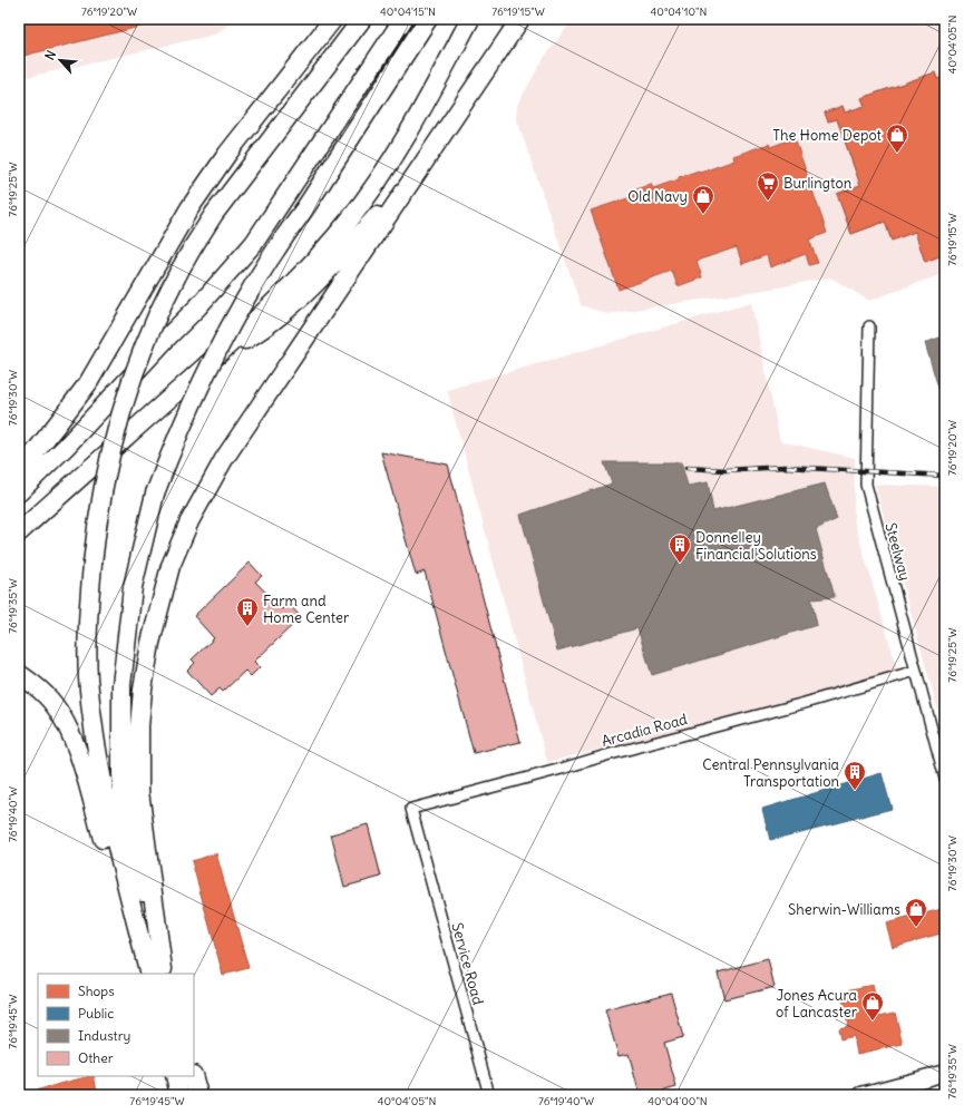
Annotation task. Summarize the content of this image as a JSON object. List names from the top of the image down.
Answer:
{
  "streets": {
    "street": ["Steelway", "Arcadia Road", "Service Road"]
  },
  "crossings": [
    ["Steelway", "Arcadia Road"],
    ["Arcadia Road", "Service Road"]
  ],
  "places": {
    "shop": [
      "The Home Depot",
      "Old Navy",
      "Sherwin-Williams",
      "Jones Acura of Lancaster"
    ],
    "supermarket": ["Burlington"],
    "building": ["Donnelley Financial Solutions", "Farm and Home Center", "Central Pennsylvania Transportation"]
  },
  "legend": [
    "Shops",
    "Public",
    "Industry",
    "Other"
  ],
  "north": "top left",
  "coordinates": [
    "76°19'20\"W",
    "40°04'15\"N",
    "76°19'15\"W",
    "40°04'10\"N",
    "40°04'05\"N",
    "76°19'25\"W",
    "76°19'30\"W",
    "76°19'35\"W",
    "76°19'40\"W",
    "76°19'45\"W",
    "40°04'00\"N"
  ]
}
